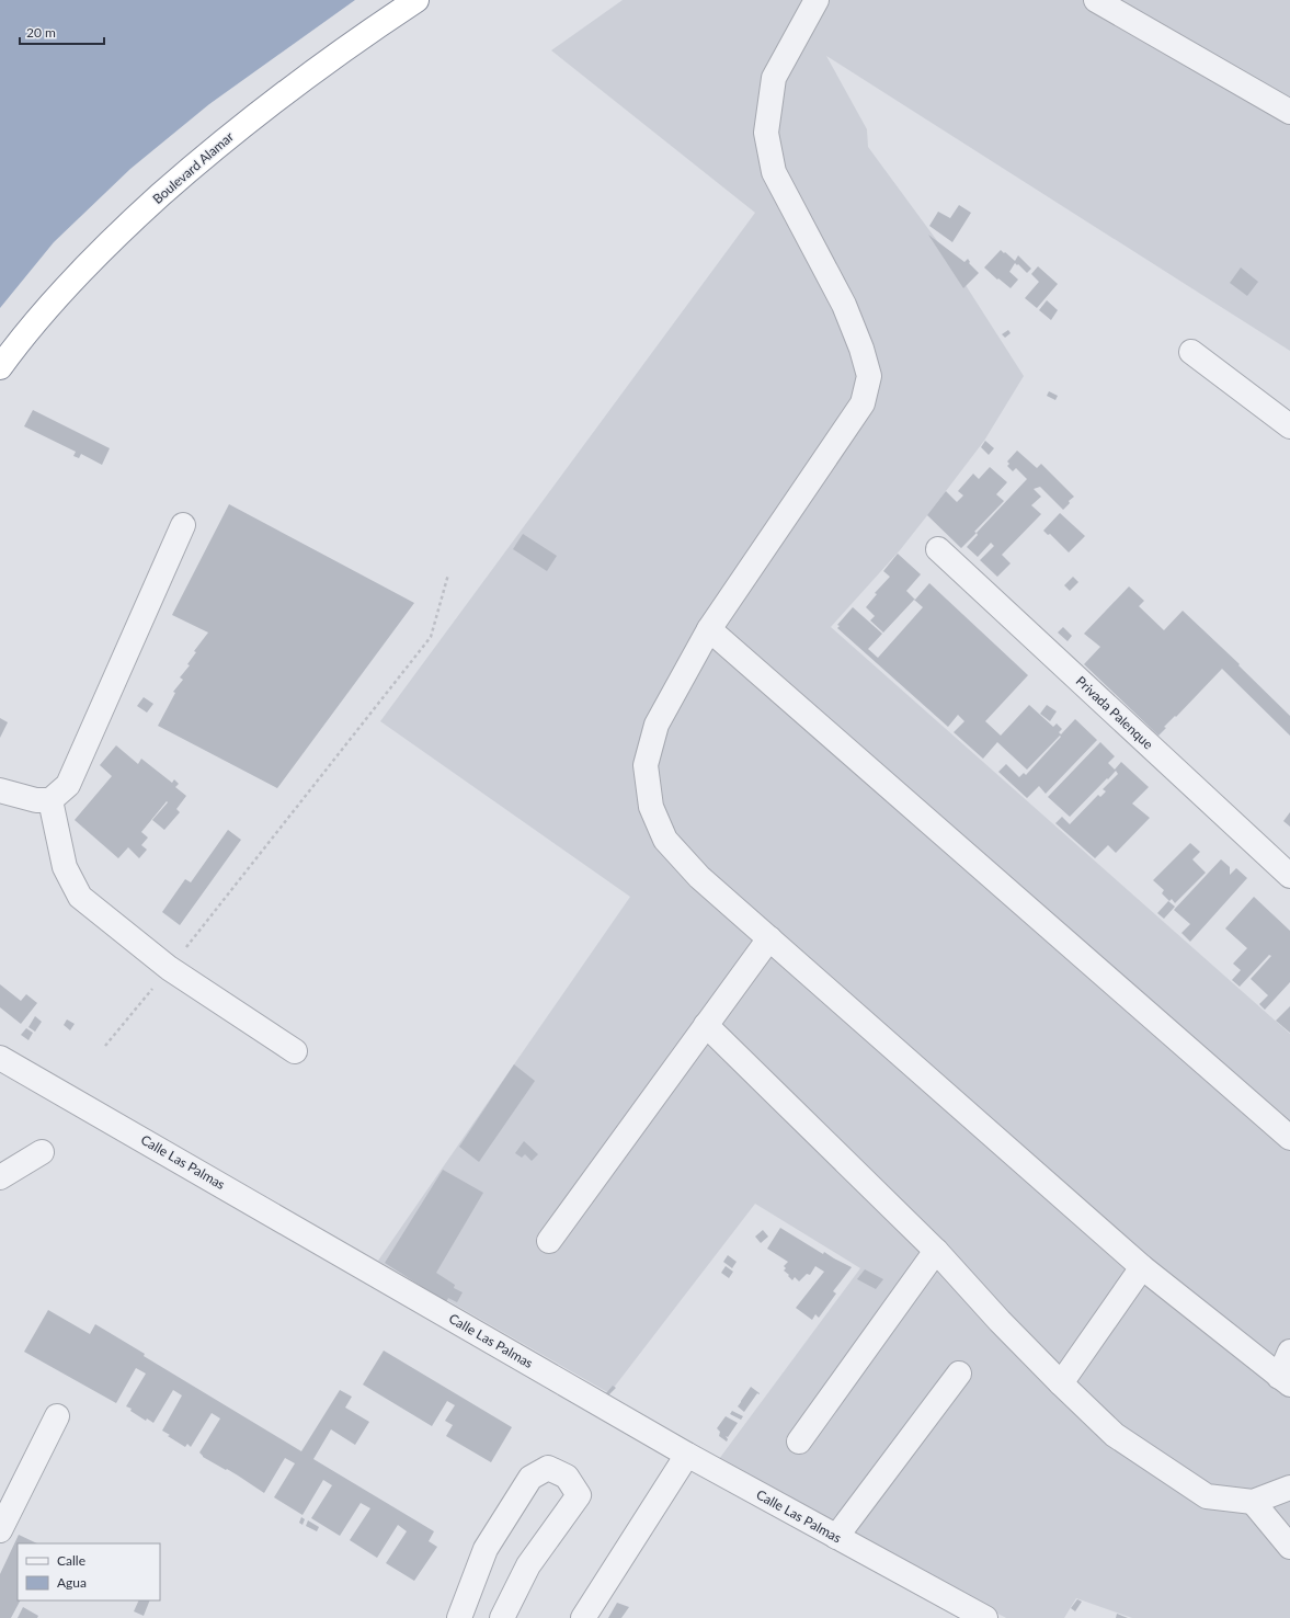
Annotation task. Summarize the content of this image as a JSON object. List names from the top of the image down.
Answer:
{
  "streets": {
    "highway": ["Boulevard Alamar"],
    "street": ["Privada Palenque", "Calle Las Palmas"]
  },
  "legend": ["Calle", "Agua"],
  "scale_bar": "20 m"
}
